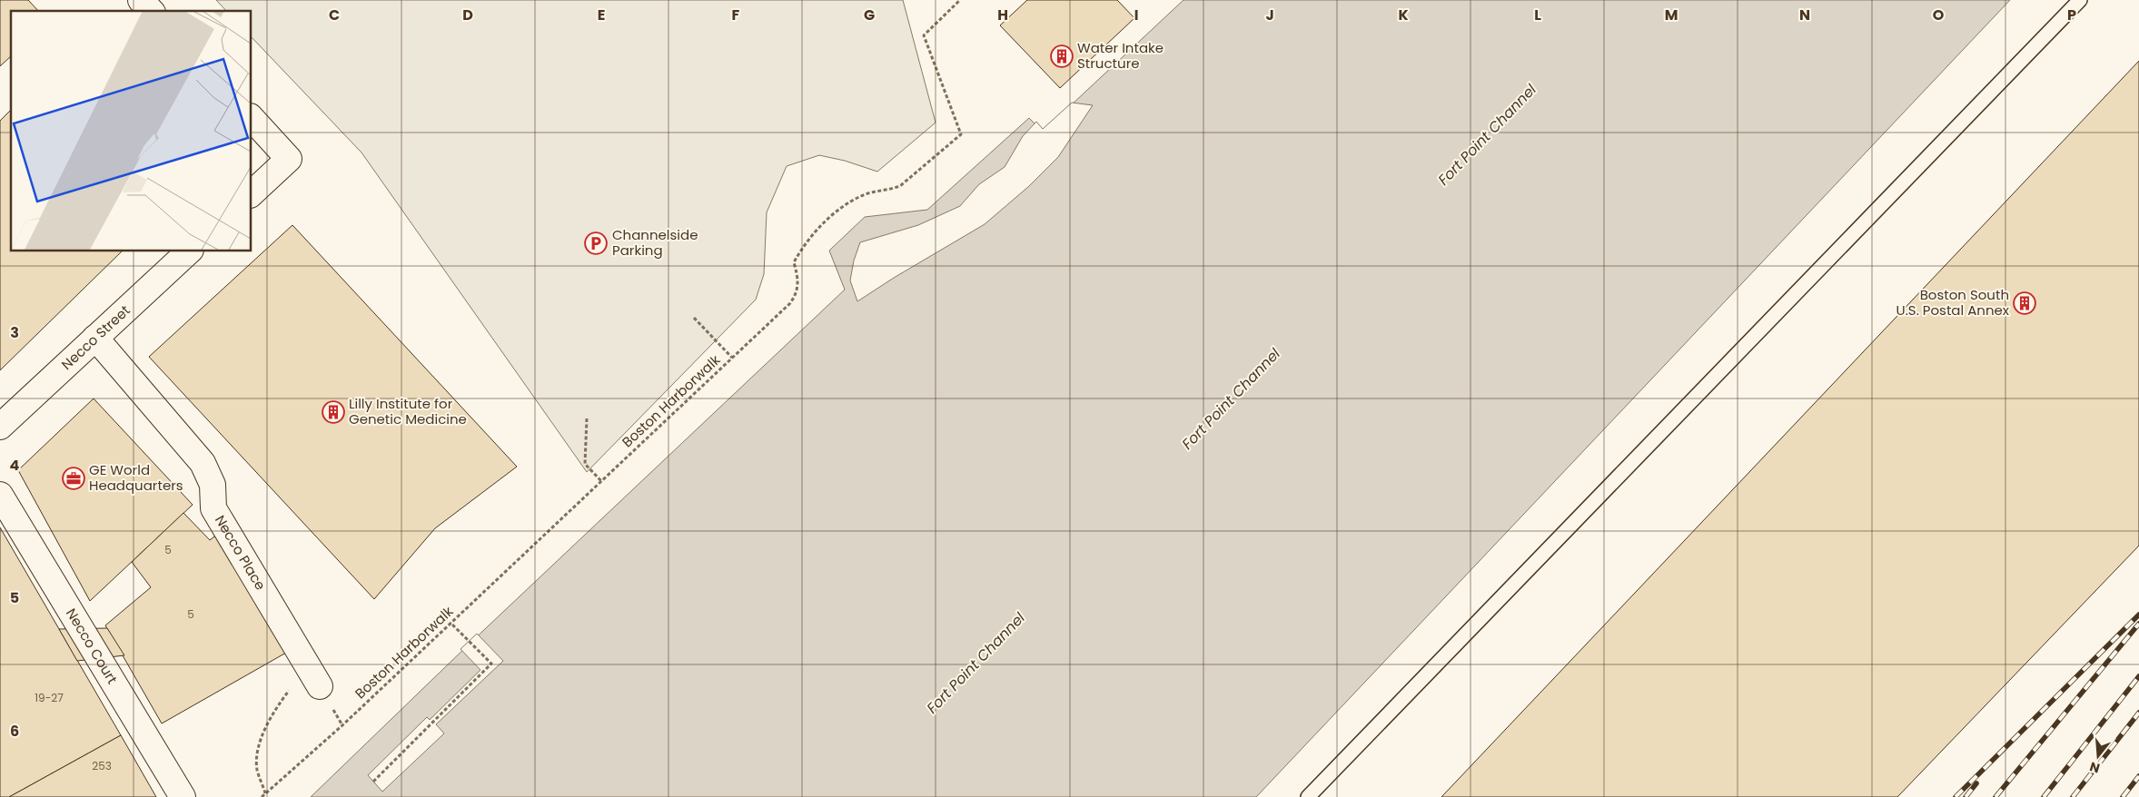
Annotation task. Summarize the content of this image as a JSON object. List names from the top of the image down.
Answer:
{
  "streets": {
    "street": ["Necco Street", "Necco Place", "Necco Court"],
    "path": ["Boston Harborwalk"]
  },
  "crossings": [
    ["Necco Street", "Necco Place"]
  ],
  "water": ["Fort Point Channel"],
  "places": {
    "building": ["Water Intake Structure", "Boston South U.S. Postal Annex", "Lilly Institute for Genetic Medicine"],
    "parking": ["Channelside Parking"],
    "office": ["GE World Headquarters"]
  },
  "house_numbers": [
    "5",
    "5",
    "19-27",
    "253"
  ],
  "north": "bottom",
  "grid": {
    "columns": [
      "C",
      "D",
      "E",
      "F",
      "G",
      "H",
      "I",
      "J",
      "K",
      "L",
      "M",
      "N",
      "O",
      "P"
    ],
    "rows": [
      "3",
      "4",
      "5",
      "6"
    ]
  }
}
